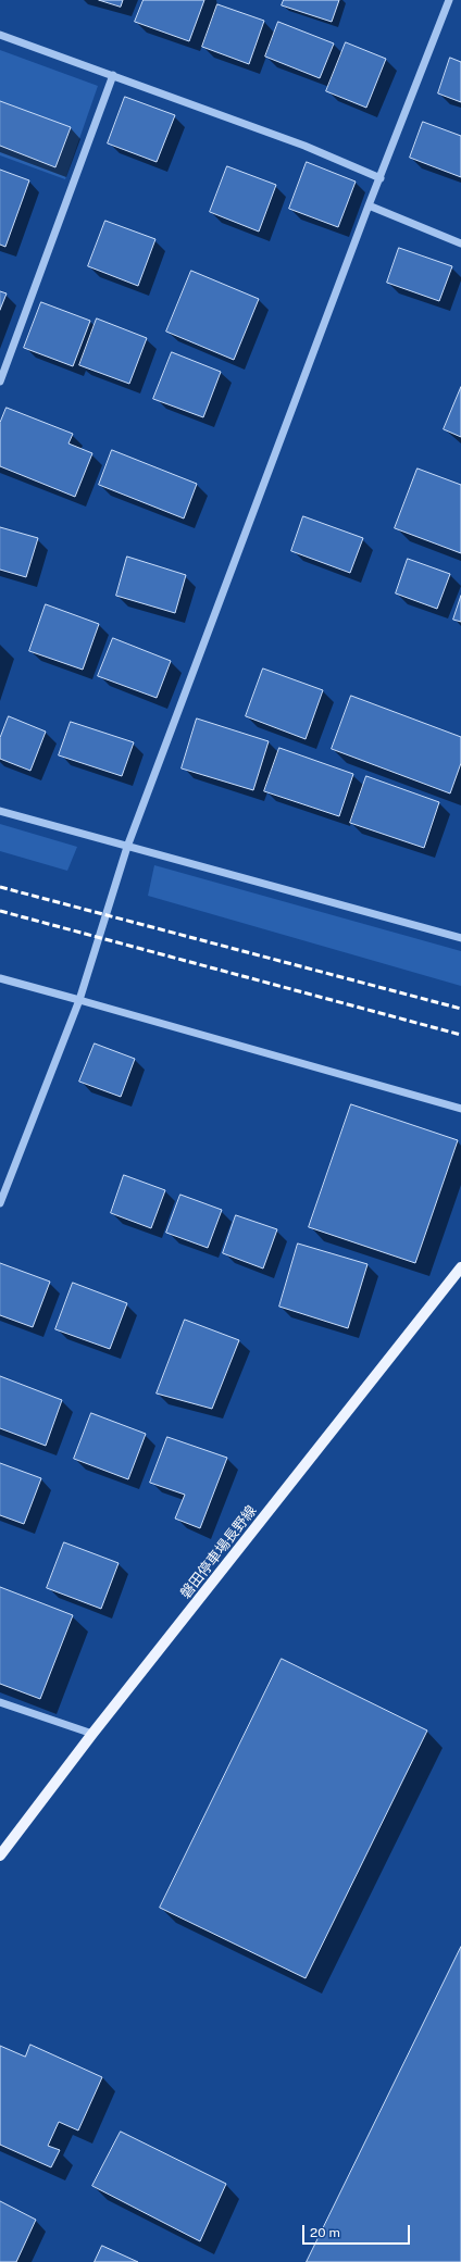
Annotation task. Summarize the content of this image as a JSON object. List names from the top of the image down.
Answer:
{
  "streets": {
    "main road": ["磐田停車場長野線"]
  },
  "scale_bar": "20 m"
}
